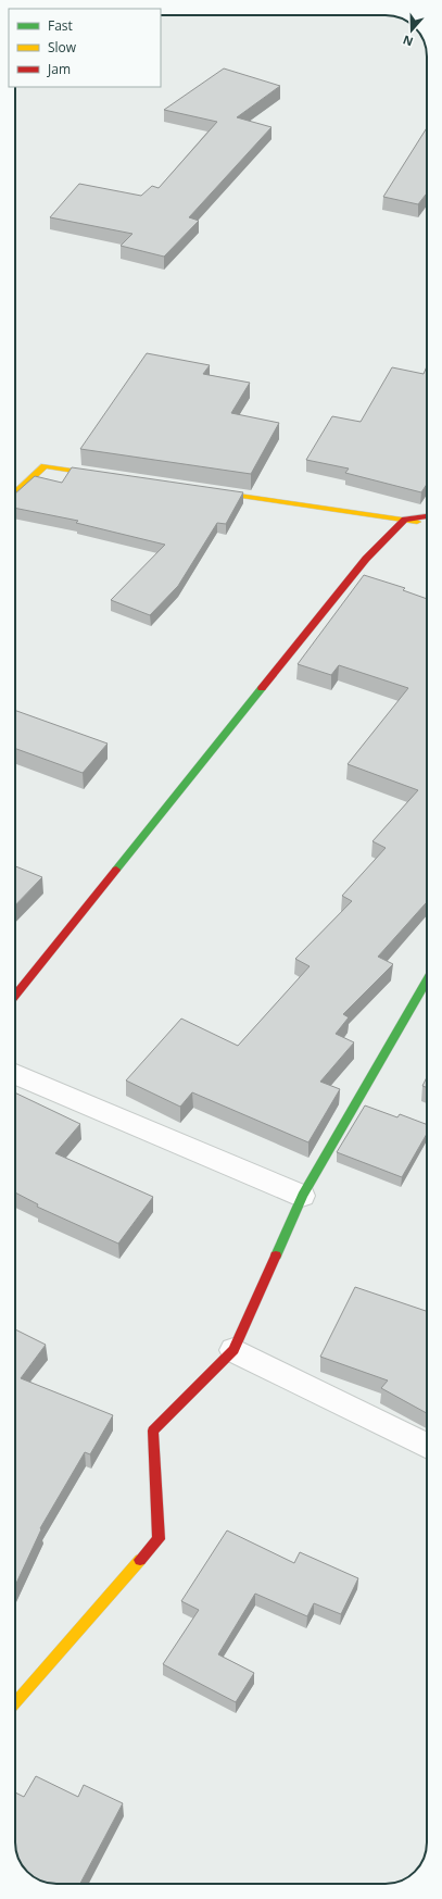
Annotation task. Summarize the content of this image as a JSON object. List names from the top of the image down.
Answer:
{
  "legend": ["Fast", "Slow", "Jam"],
  "north": "bottom"
}
